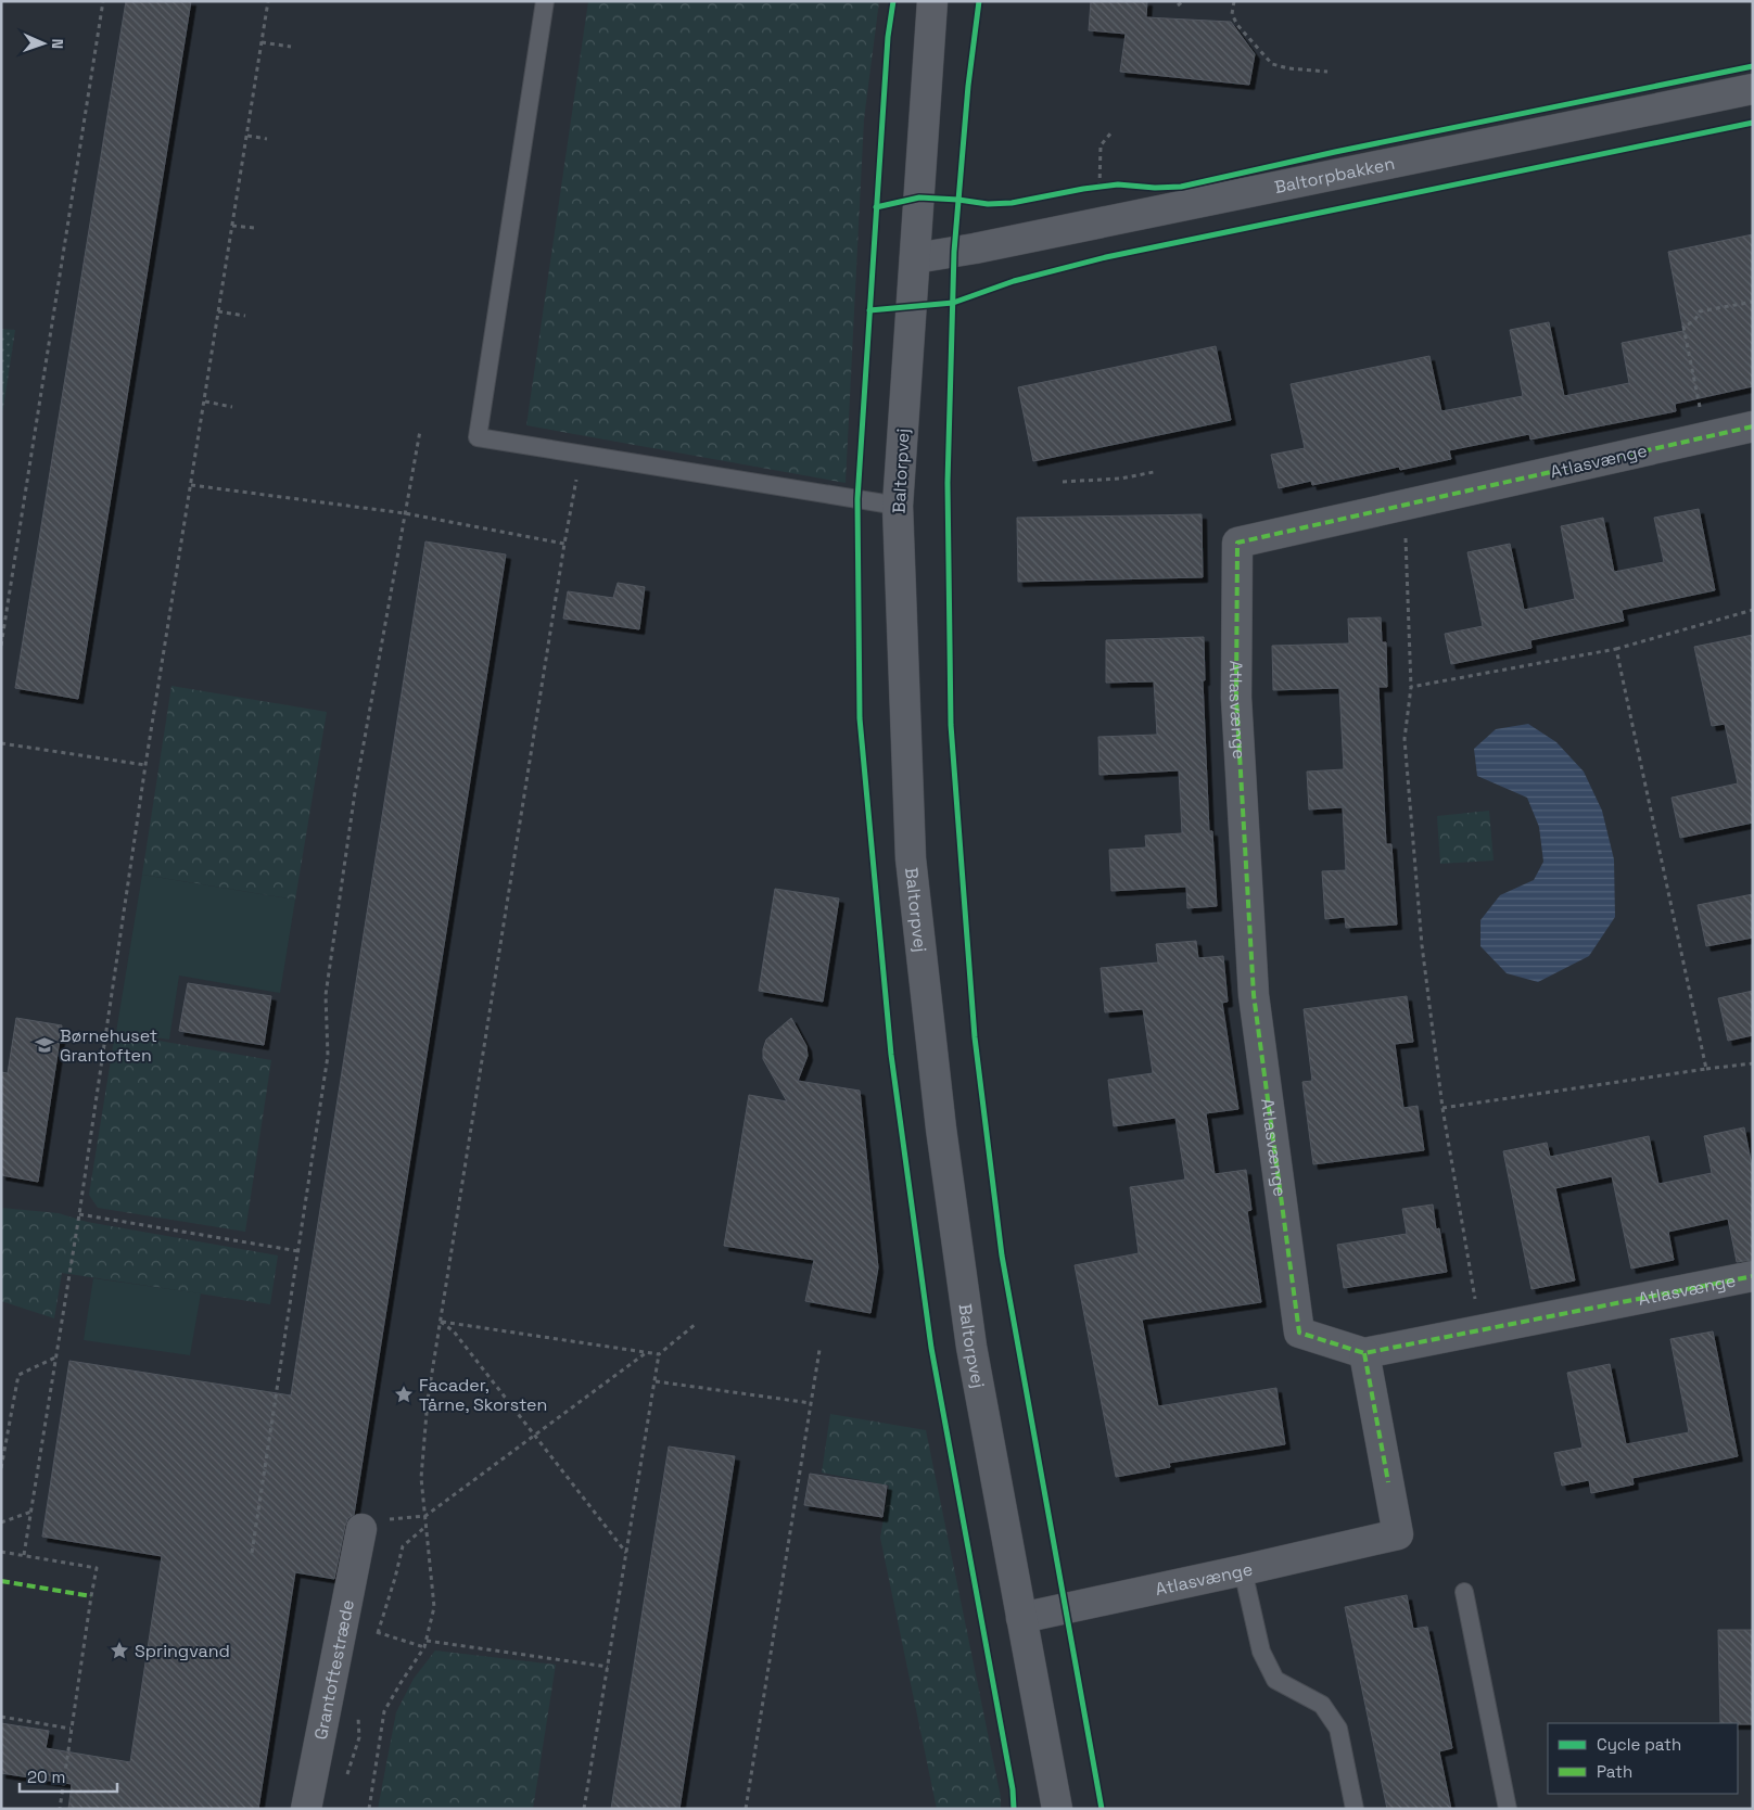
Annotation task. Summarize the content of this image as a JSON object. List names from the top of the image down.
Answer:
{
  "streets": {
    "street": [
      "Baltorpbakken",
      "Atlasvænge",
      "Baltorpvej",
      "Grantoftestræde"
    ]
  },
  "crossings": [
    ["Baltorpbakken", "Baltorpvej"],
    ["Atlasvænge", "Baltorpvej"]
  ],
  "places": {
    "school or university": ["Børnehuset Grantoften"],
    "place": ["Facader, Tårne, Skorsten", "Springvand"]
  },
  "legend": ["Cycle path", "Path"],
  "scale_bar": "20 m",
  "north": "right"
}
